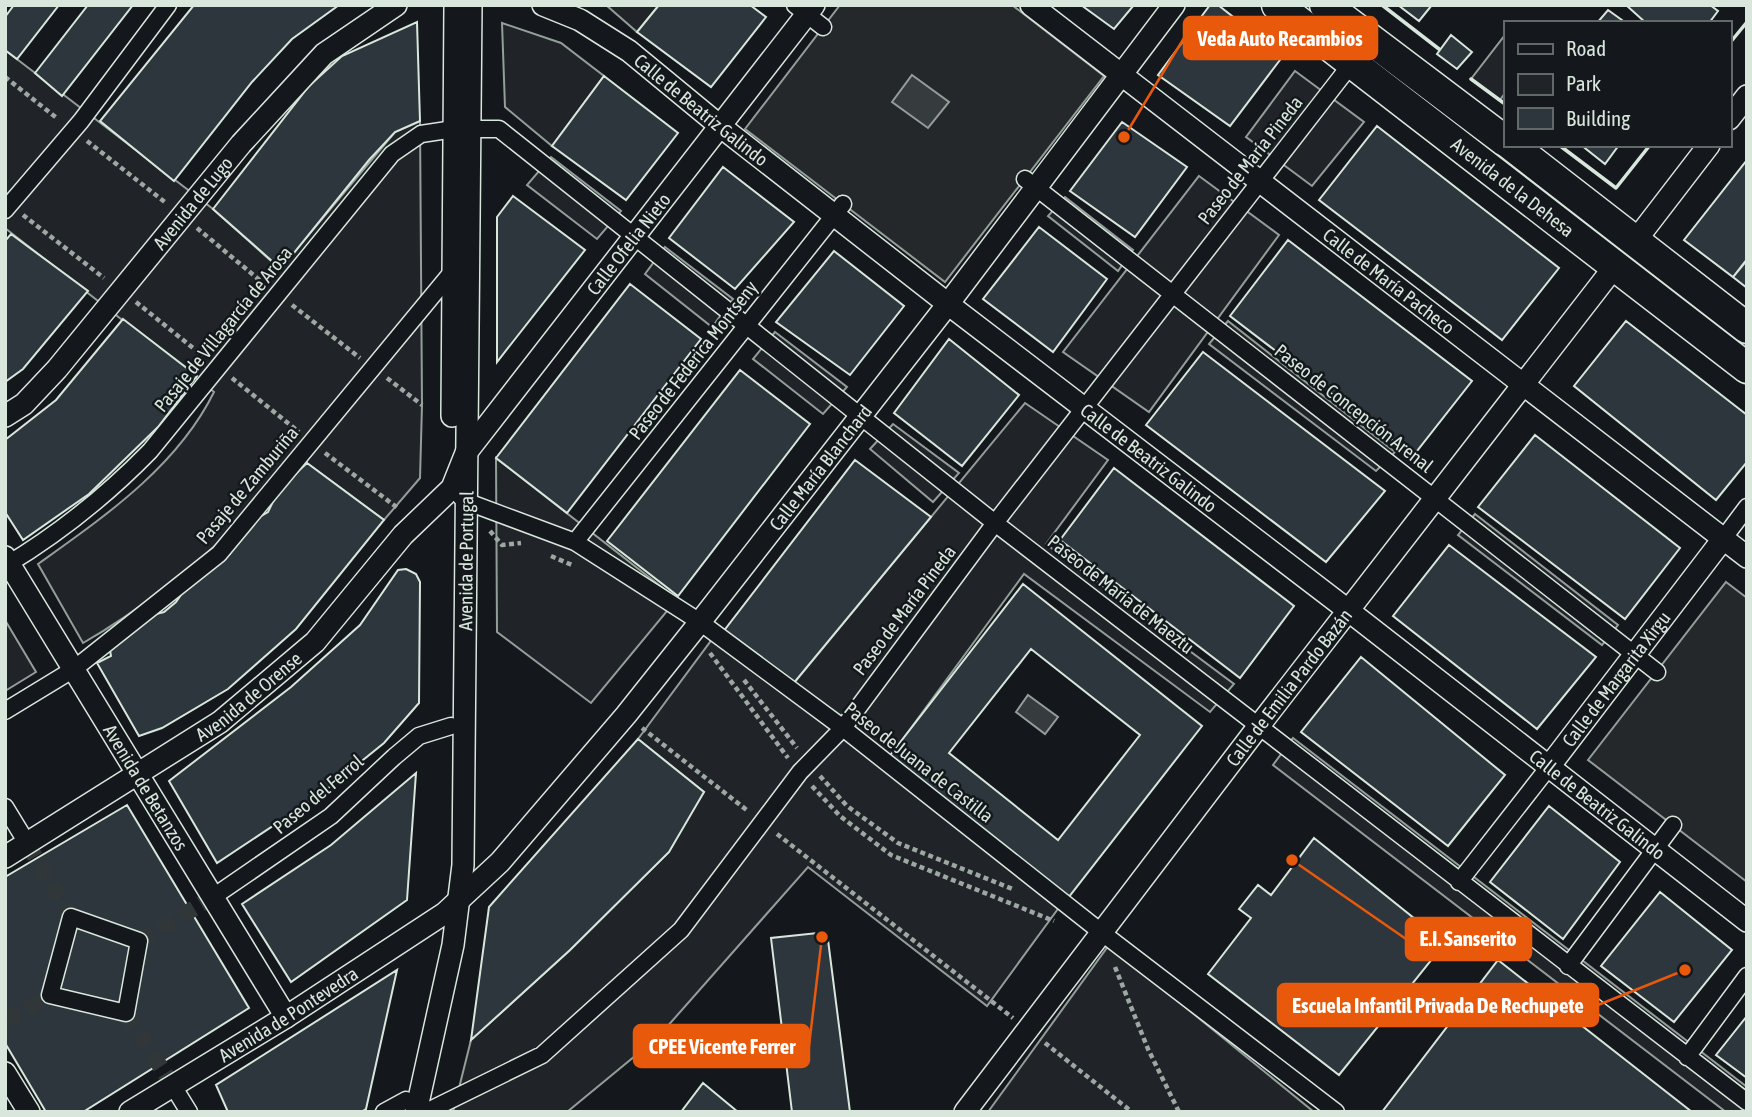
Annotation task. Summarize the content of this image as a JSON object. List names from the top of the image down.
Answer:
{
  "streets": {
    "main road": ["Avenida de la Dehesa"],
    "street": [
      "Calle de Beatriz Galindo",
      "Paseo de María Pineda",
      "Avenida de Lugo",
      "Calle Ofelia Nieto",
      "Calle de María Pacheco",
      "Pasaje de Villagarcía de Arosa",
      "Paseo de Federica Montseny",
      "Paseo de Concepción Arenal",
      "Calle María Blanchard",
      "Pasaje de Zamburiña",
      "Avenida de Portugal",
      "Paseo de María de Maeztu",
      "Calle de Margarita Xirgu",
      "Calle de Emilia Pardo Bazán",
      "Avenida de Orense",
      "Paseo de Juana de Castilla",
      "Avenida de Betanzos",
      "Paseo del Ferrol",
      "Avenida de Pontevedra"
    ]
  },
  "crossings": [
    ["Calle de Beatriz Galindo", "Paseo de María Pineda"],
    ["Calle de Beatriz Galindo", "Calle Ofelia Nieto"],
    ["Calle de Beatriz Galindo", "Paseo de Federica Montseny"],
    ["Calle de Beatriz Galindo", "Calle María Blanchard"],
    ["Calle de Beatriz Galindo", "Calle de Margarita Xirgu"],
    ["Calle de Beatriz Galindo", "Calle de Emilia Pardo Bazán"],
    ["Paseo de María Pineda", "Avenida de la Dehesa"],
    ["Paseo de María Pineda", "Calle de María Pacheco"],
    ["Paseo de María Pineda", "Paseo de Concepción Arenal"],
    ["Paseo de María Pineda", "Paseo de María de Maeztu"],
    ["Paseo de María Pineda", "Paseo de Juana de Castilla"],
    ["Avenida de la Dehesa", "Calle de Emilia Pardo Bazán"],
    ["Calle Ofelia Nieto", "Avenida de Portugal"],
    ["Calle Ofelia Nieto", "Paseo de María de Maeztu"],
    ["Calle Ofelia Nieto", "Avenida de Orense"],
    ["Calle Ofelia Nieto", "Paseo de Juana de Castilla"],
    ["Calle de María Pacheco", "Calle María Blanchard"],
    ["Calle de María Pacheco", "Calle de Margarita Xirgu"],
    ["Calle de María Pacheco", "Calle de Emilia Pardo Bazán"],
    ["Pasaje de Villagarcía de Arosa", "Avenida de Portugal"],
    ["Pasaje de Villagarcía de Arosa", "Paseo de María de Maeztu"],
    ["Pasaje de Villagarcía de Arosa", "Avenida de Betanzos"],
    ["Paseo de Federica Montseny", "Paseo de María de Maeztu"],
    ["Paseo de Federica Montseny", "Paseo de Juana de Castilla"],
    ["Paseo de Concepción Arenal", "Calle María Blanchard"],
    ["Paseo de Concepción Arenal", "Calle de Margarita Xirgu"],
    ["Paseo de Concepción Arenal", "Calle de Emilia Pardo Bazán"],
    ["Calle María Blanchard", "Avenida de Portugal"],
    ["Calle María Blanchard", "Paseo de María de Maeztu"],
    ["Calle María Blanchard", "Paseo de Juana de Castilla"],
    ["Calle María Blanchard", "Avenida de Pontevedra"],
    ["Pasaje de Zamburiña", "Avenida de Portugal"],
    ["Pasaje de Zamburiña", "Avenida de Betanzos"],
    ["Avenida de Portugal", "Paseo de María de Maeztu"],
    ["Avenida de Portugal", "Avenida de Orense"],
    ["Avenida de Portugal", "Paseo de Juana de Castilla"],
    ["Avenida de Portugal", "Paseo del Ferrol"],
    ["Avenida de Portugal", "Avenida de Pontevedra"],
    ["Paseo de María de Maeztu", "Calle de Margarita Xirgu"],
    ["Paseo de María de Maeztu", "Calle de Emilia Pardo Bazán"],
    ["Calle de Emilia Pardo Bazán", "Paseo de Juana de Castilla"],
    ["Avenida de Orense", "Paseo de Juana de Castilla"],
    ["Avenida de Orense", "Avenida de Betanzos"],
    ["Avenida de Betanzos", "Paseo del Ferrol"],
    ["Avenida de Betanzos", "Avenida de Pontevedra"]
  ],
  "places": [
    "Veda Auto Recambios",
    "E.I. Sanserito",
    "CPEE Vicente Ferrer",
    "Escuela Infantil Privada De Rechupete"
  ],
  "legend": ["Road", "Park", "Building"]
}
